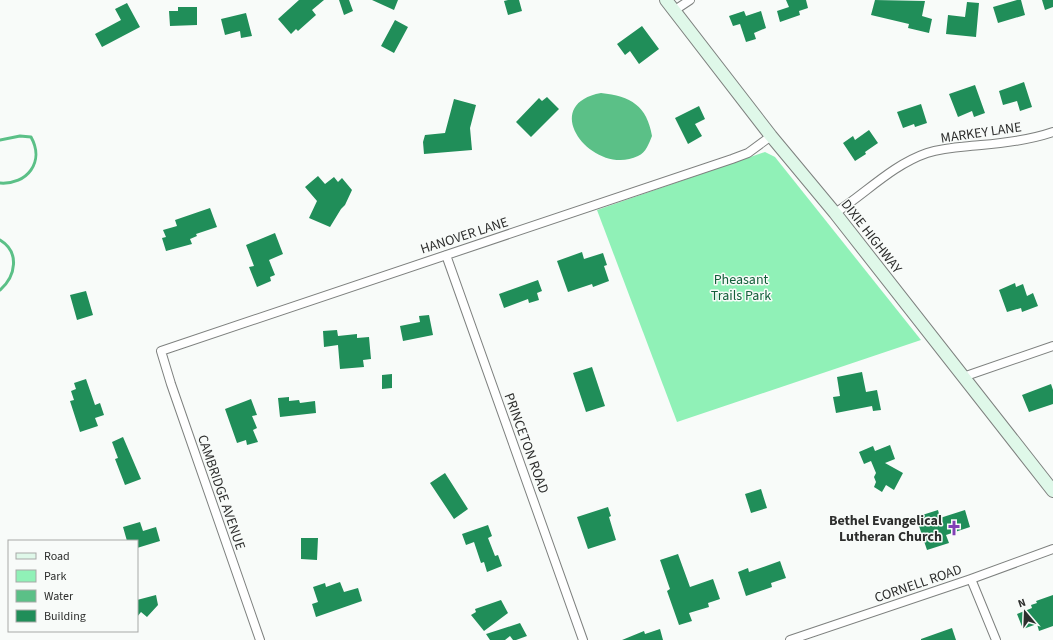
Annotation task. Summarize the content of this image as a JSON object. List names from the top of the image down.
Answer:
{
  "streets": {
    "main road": ["DIXIE HIGHWAY"],
    "street": [
      "MARKEY LANE",
      "HANOVER LANE",
      "PRINCETON ROAD",
      "CAMBRIDGE AVENUE",
      "CORNELL ROAD"
    ]
  },
  "crossings": [
    ["MARKEY LANE", "DIXIE HIGHWAY"],
    ["HANOVER LANE", "DIXIE HIGHWAY"],
    ["HANOVER LANE", "PRINCETON ROAD"],
    ["HANOVER LANE", "CAMBRIDGE AVENUE"]
  ],
  "parks": ["Pheasant Trails Park"],
  "places": {
    "church": ["Bethel Evangelical Lutheran Church"]
  },
  "legend": [
    "Road",
    "Park",
    "Water",
    "Building"
  ],
  "north": "top"
}
